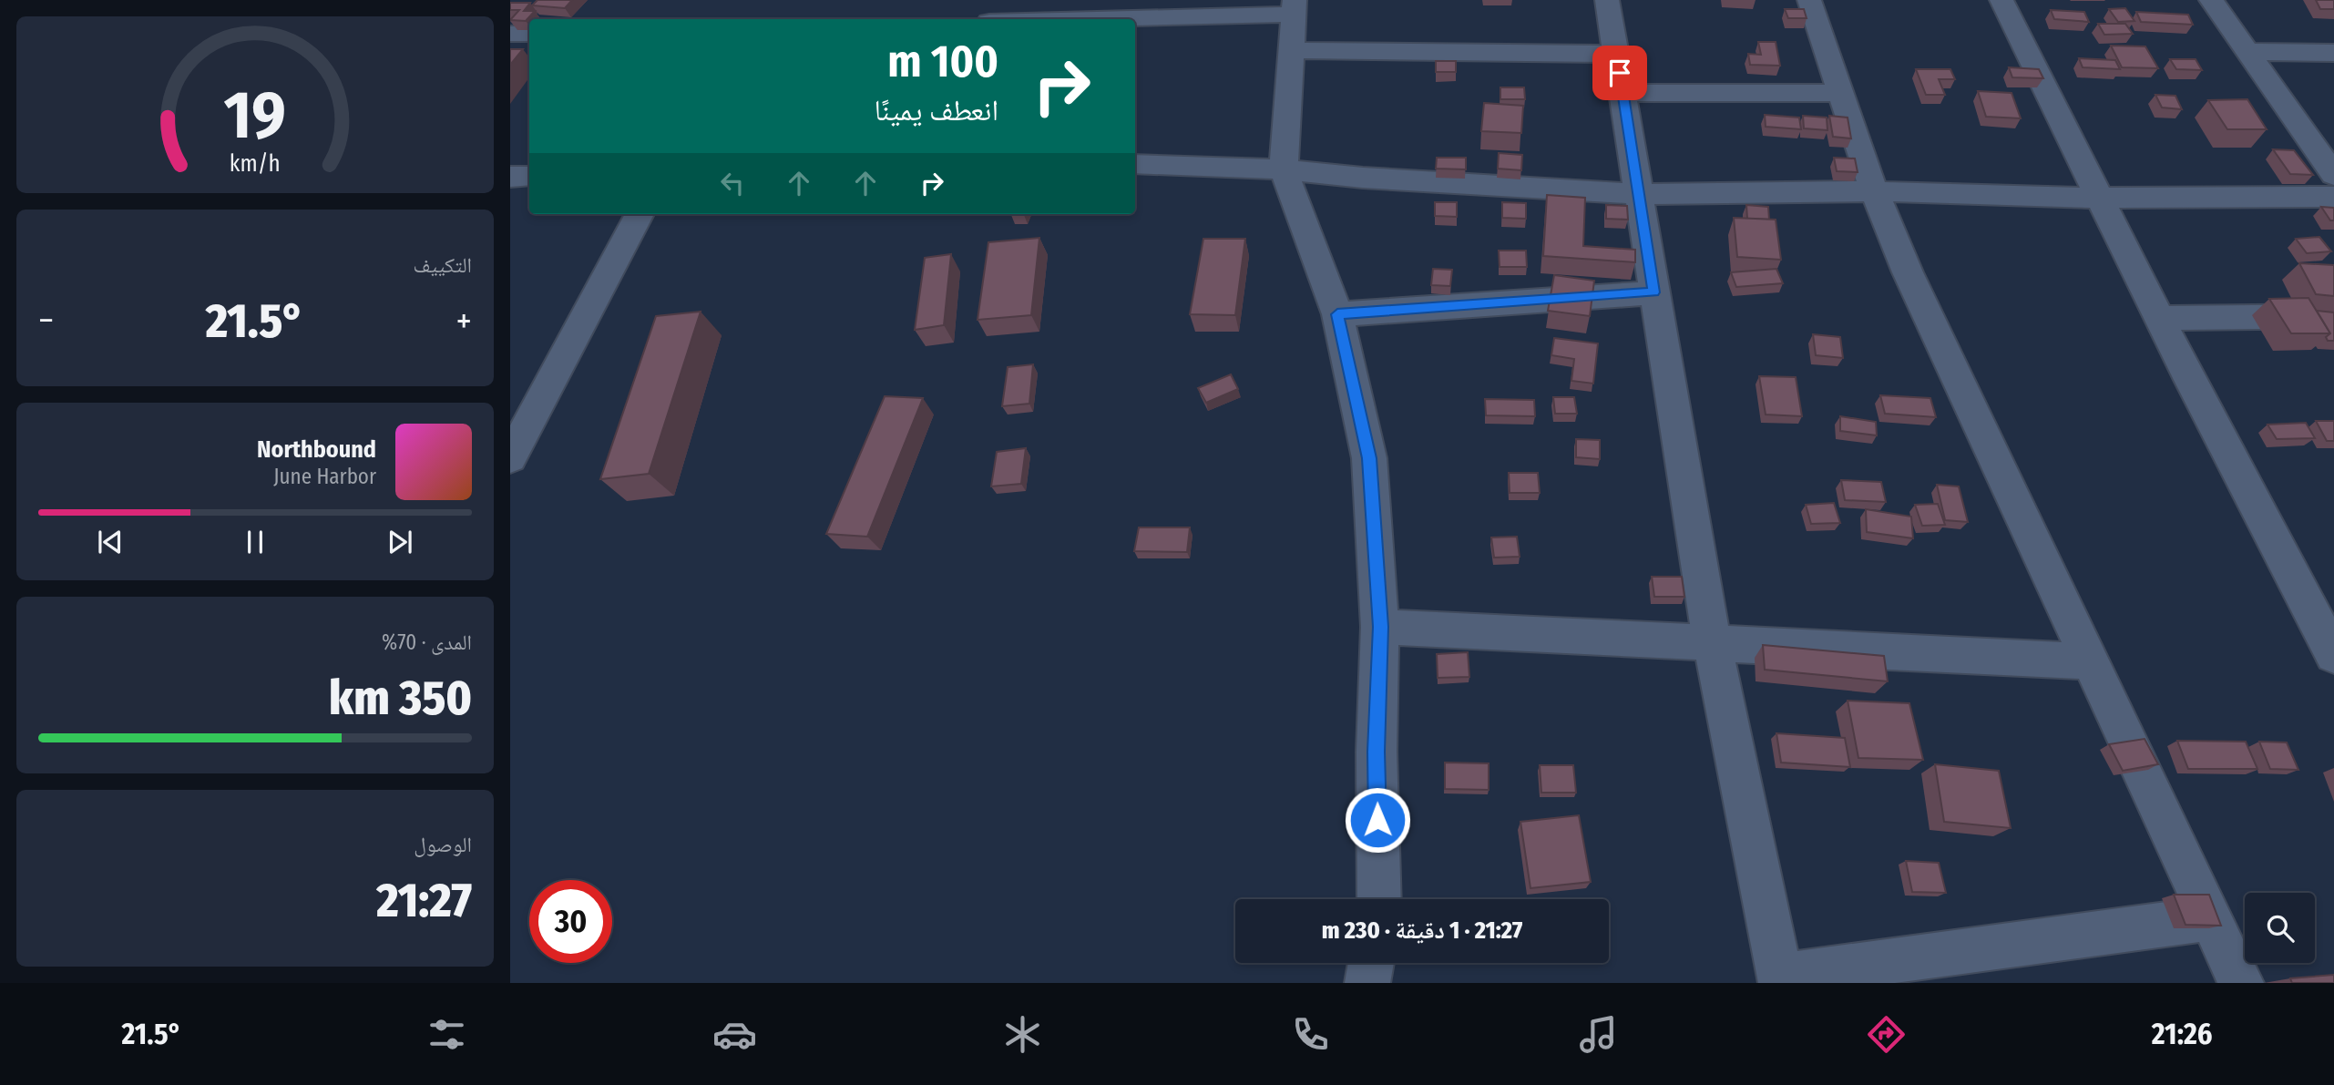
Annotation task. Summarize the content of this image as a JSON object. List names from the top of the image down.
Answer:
{
  "page": {
    "turn": ["100 m", "انعطف يمينًا"],
    "tile": [
      "التكييف",
      ["المدى · 70%", "350 km"],
      ["الوصول", "21:27"]
    ],
    "heat": ["−", "21.5°", "+"],
    "song": ["Northbound", "June Harbor"],
    "limit": "30",
    "trip": "21:27 · 1 دقيقة · 230 m",
    "tabs": ["21:26", "21.5°"],
    "gauge": ["19", "km/h"]
  }
}
